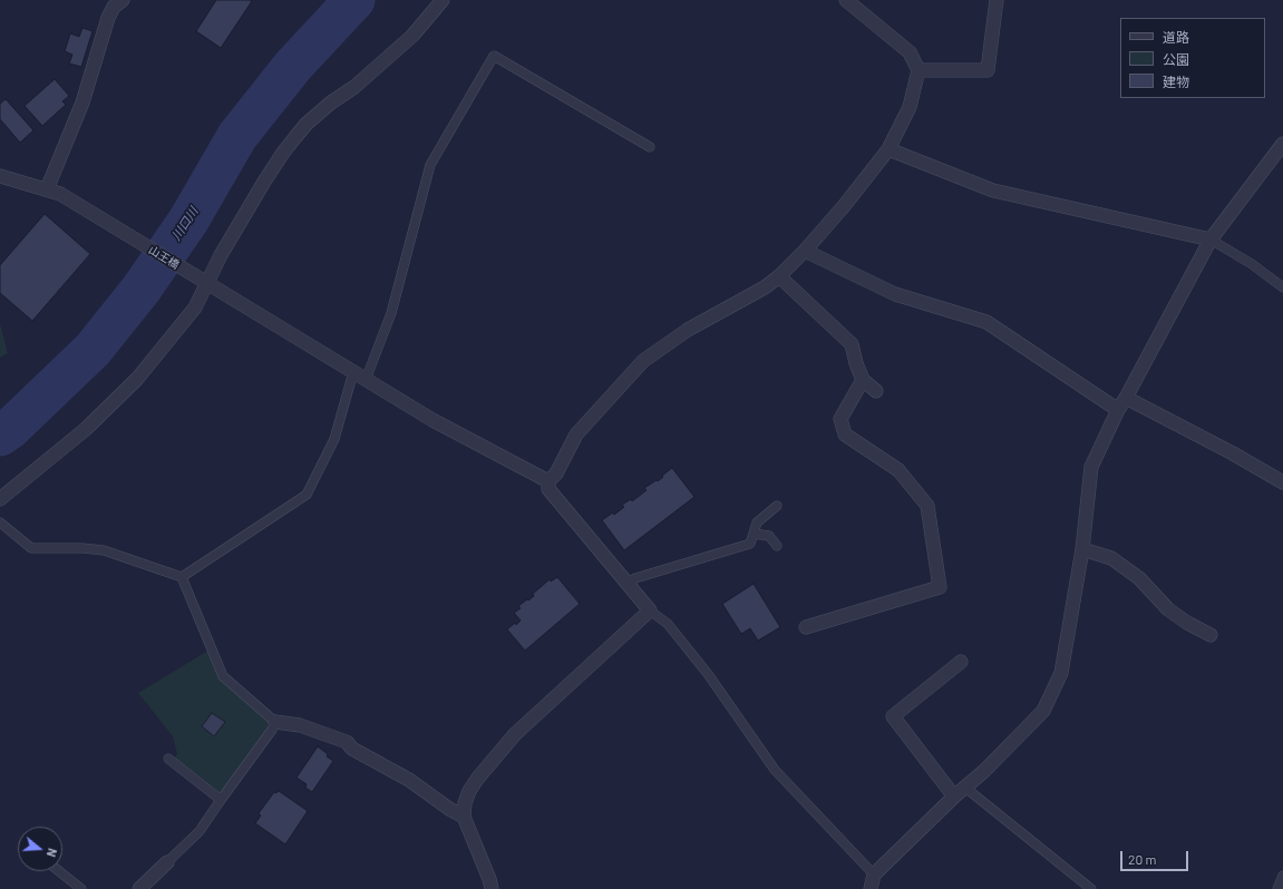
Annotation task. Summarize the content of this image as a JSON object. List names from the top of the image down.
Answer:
{
  "streets": {
    "street": ["山王橋"]
  },
  "water": ["川口川"],
  "legend": ["道路", "公園", "建物"],
  "scale_bar": "20 m",
  "north": "right"
}
